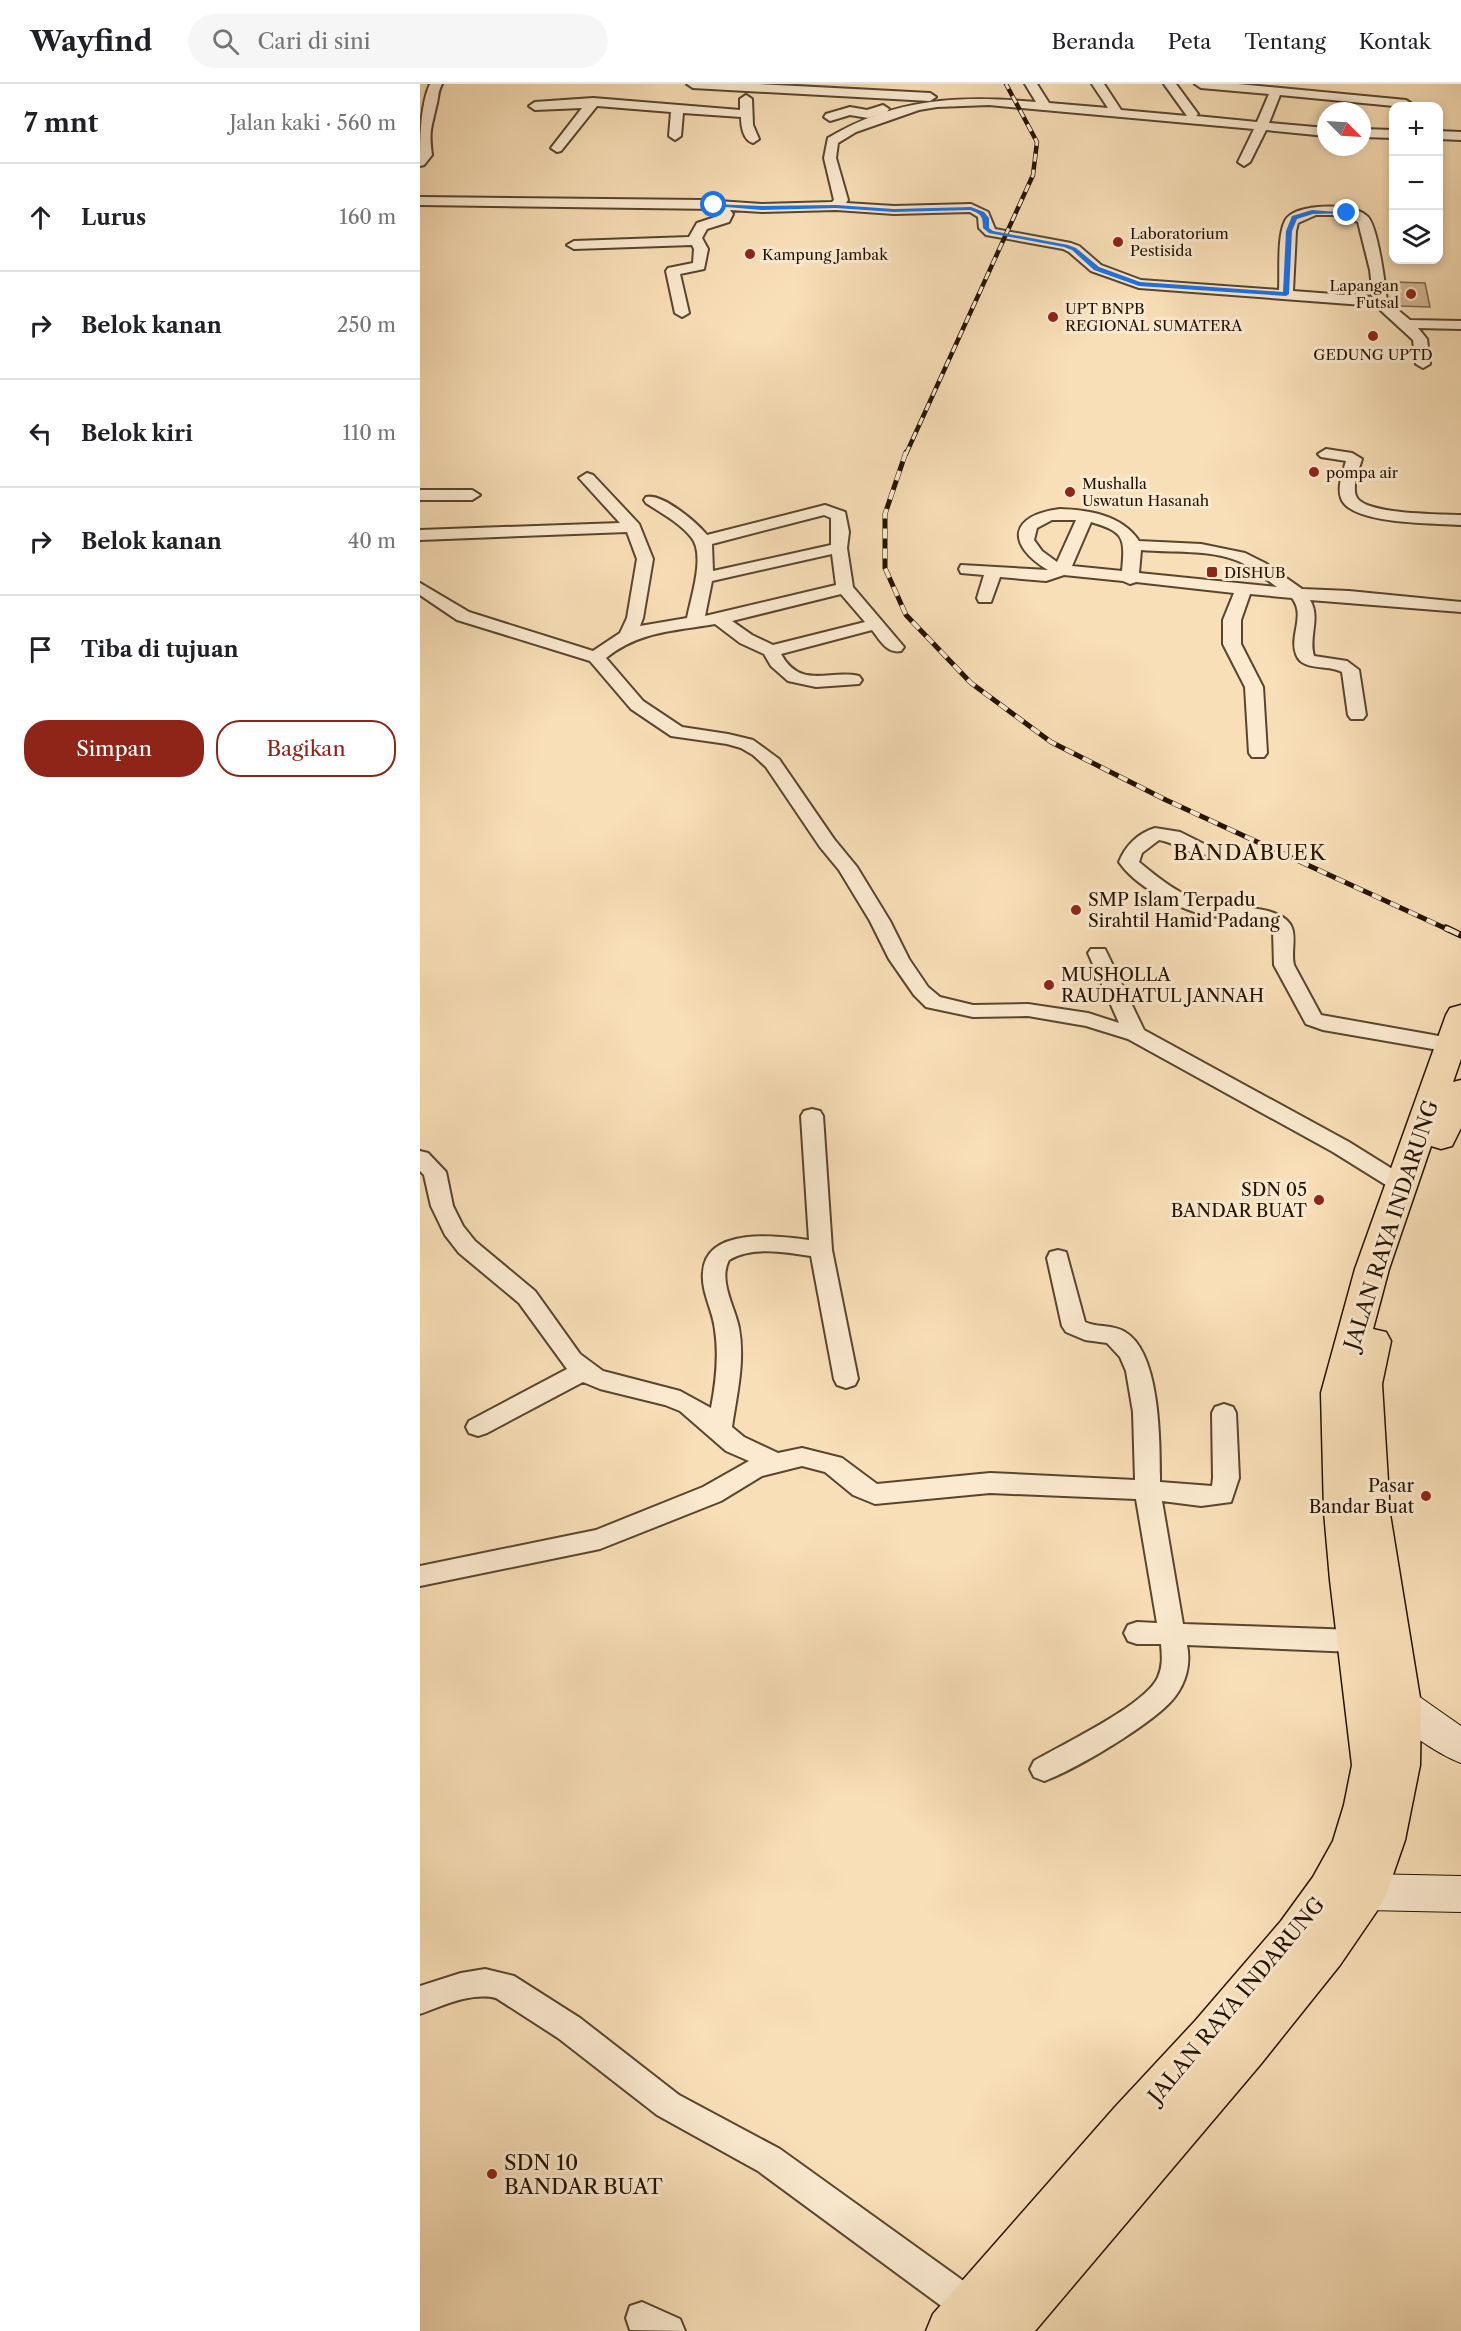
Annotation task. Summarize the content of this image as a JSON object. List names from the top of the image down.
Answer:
{
  "streets": {
    "highway": ["JALAN RAYA INDARUNG"]
  },
  "districts": ["BANDABUEK"],
  "places": {
    "other": [
      "Laboratorium Pestisida",
      "Kampung Jambak",
      "Lapangan Futsal",
      "UPT BNPB REGIONAL SUMATERA",
      "GEDUNG UPTD",
      "pompa air",
      "Mushalla Uswatun Hasanah",
      "SMP Islam Terpadu Sirahtil Hamid Padang",
      "MUSHOLLA RAUDHATUL JANNAH",
      "SDN 05 BANDAR BUAT",
      "Pasar Bandar Buat",
      "SDN 10 BANDAR BUAT"
    ],
    "transit": ["DISHUB"]
  },
  "north": "bottom right",
  "page": {
    "header": "Wayfind",
    "search": "Cari di sini",
    "nav": [
      "Beranda",
      "Peta",
      "Tentang",
      "Kontak"
    ],
    "heading": ["7 mnt", "Jalan kaki · 560 m"],
    "map_buttons": ["+", "−"],
    "list": [
      ["Lurus", "160 m"],
      ["Belok kanan", "250 m"],
      ["Belok kiri", "110 m"],
      ["Belok kanan", "40 m"],
      "Tiba di tujuan"
    ],
    "buttons": ["Simpan", "Bagikan"]
  }
}
